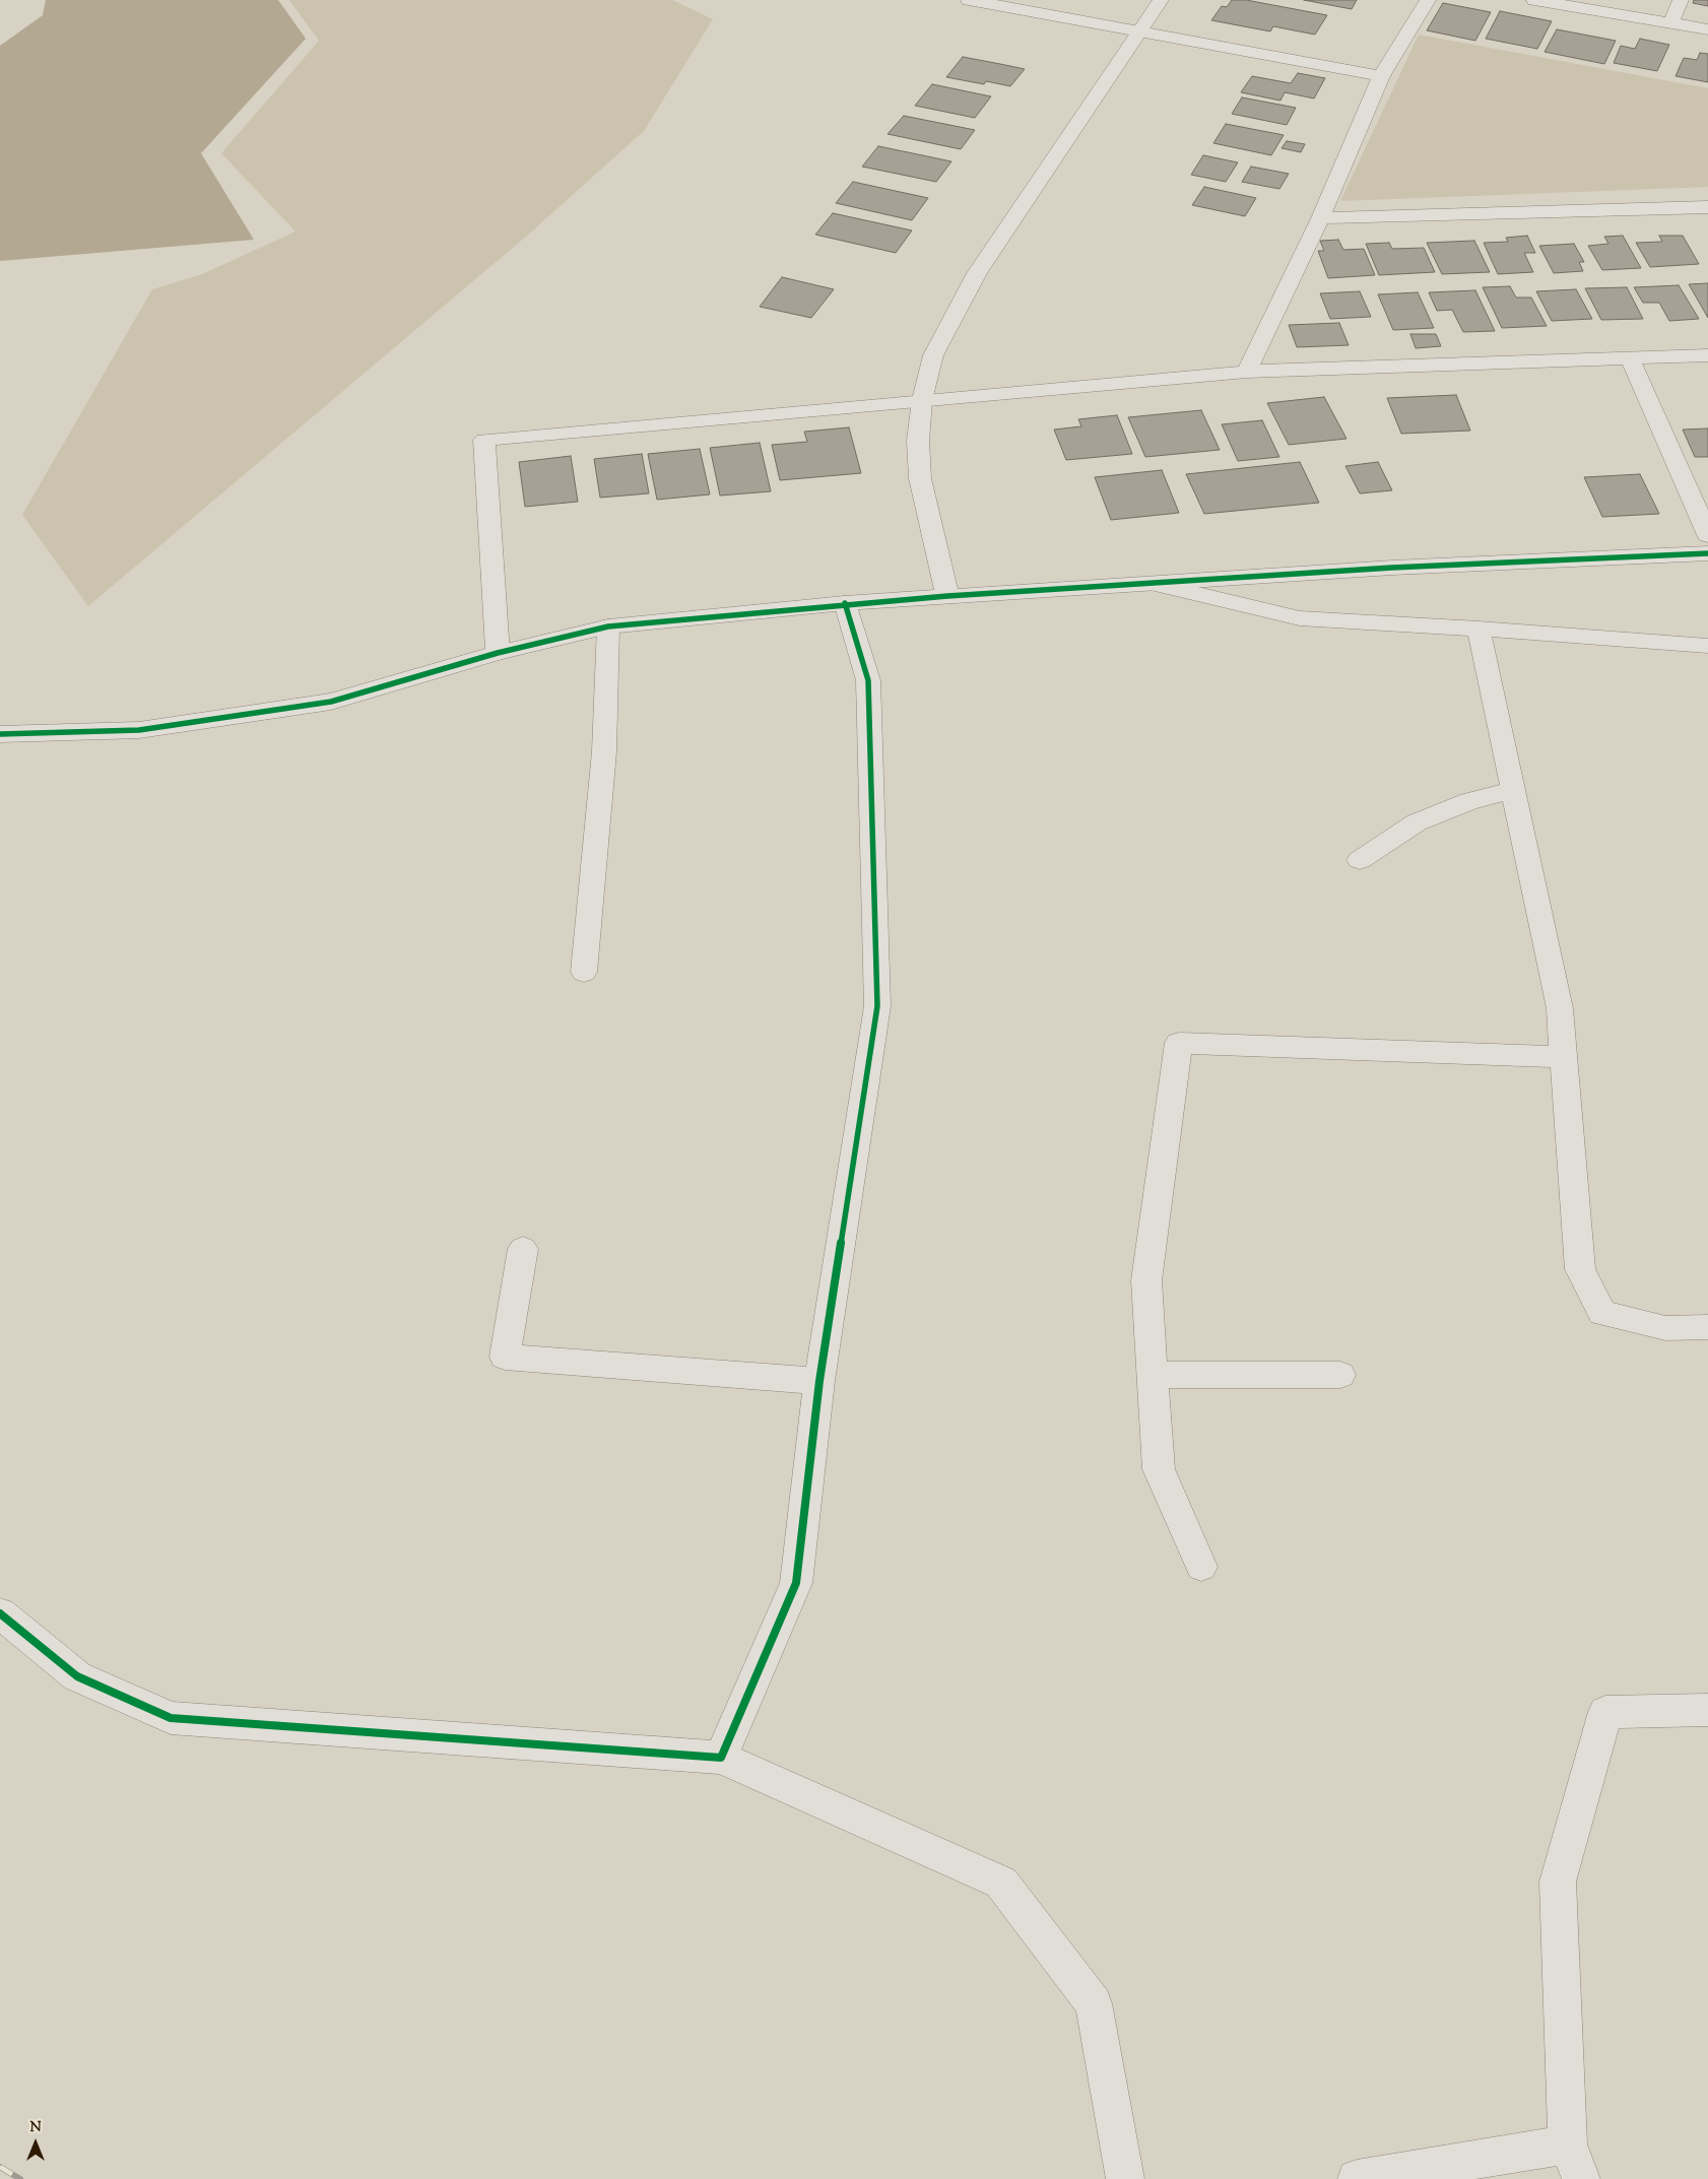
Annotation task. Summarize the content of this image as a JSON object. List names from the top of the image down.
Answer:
{
  "north": "top"
}
